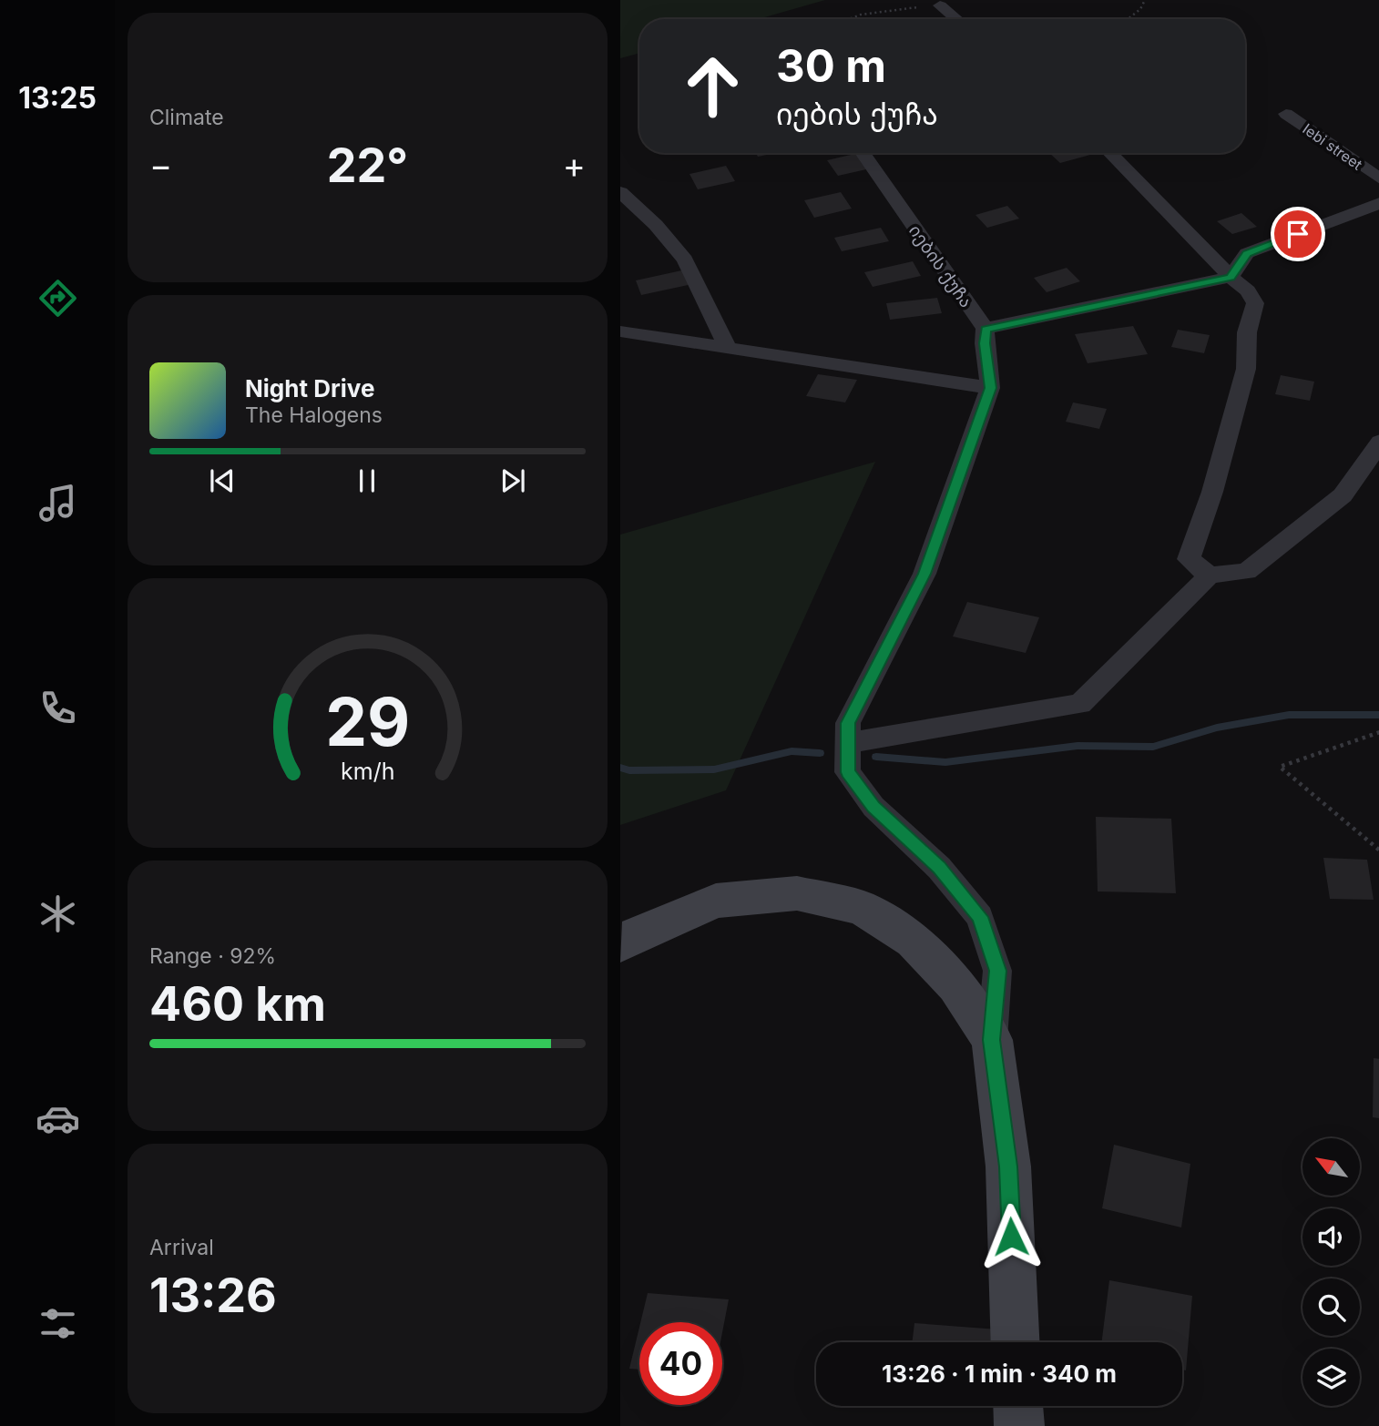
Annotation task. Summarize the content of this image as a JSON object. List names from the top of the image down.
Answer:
{
  "streets": {
    "street": ["Iebi street", "იების ქუჩა"]
  },
  "north": "top left",
  "page": {
    "tabs": "13:25",
    "tile": [
      "Climate",
      ["Range · 92%", "460 km"],
      ["Arrival", "13:26"]
    ],
    "turn": ["30 m", "იების ქუჩა"],
    "heat": ["−", "22°", "+"],
    "song": ["Night Drive", "The Halogens"],
    "limit": "40",
    "trip": "13:26 · 1 min · 340 m",
    "gauge": ["29", "km/h"]
  }
}
